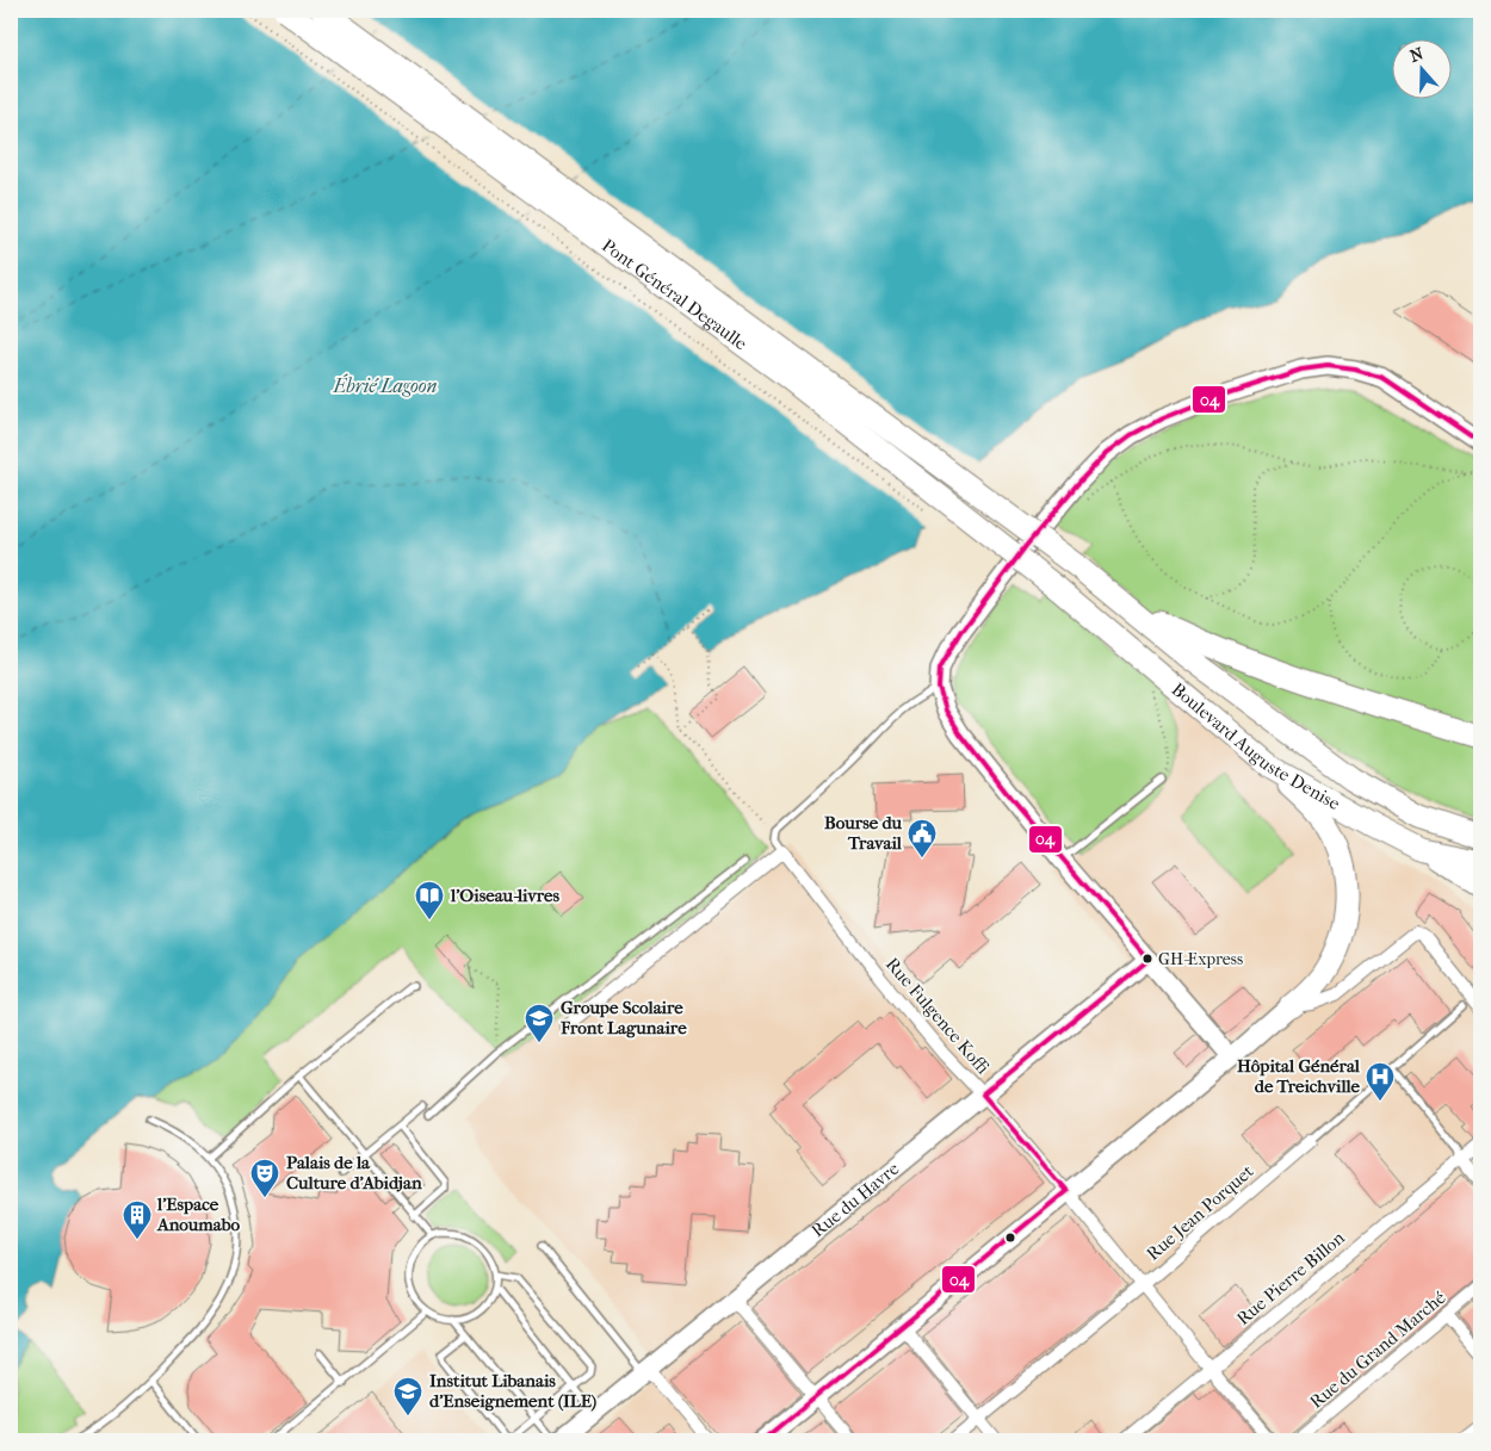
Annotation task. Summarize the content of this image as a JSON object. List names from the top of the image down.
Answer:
{
  "streets": {
    "highway": ["Pont Général Degaulle", "Boulevard Auguste Denise"],
    "main road": ["Rue du Havre"],
    "street": [
      "Rue Fulgence Koffi",
      "Rue Jean Porquet",
      "Rue Pierre Billon",
      "Rue du Grand Marché"
    ]
  },
  "crossings": [
    ["Pont Général Degaulle", "Boulevard Auguste Denise"],
    ["Rue Fulgence Koffi", "Rue du Havre"],
    ["Rue Fulgence Koffi", "Rue Jean Porquet"],
    ["Rue Fulgence Koffi", "Rue Pierre Billon"]
  ],
  "water": ["Ébrié Lagoon"],
  "places": {
    "public building": ["Bourse du Travail"],
    "library": ["l'Oiseau-livres"],
    "other": ["GH-Express"],
    "school or university": ["Groupe Scolaire Front Lagunaire", "Institut Libanais d'Enseignement (ILE)"],
    "hospital": ["Hôpital Général de Treichville"],
    "theatre": ["Palais de la Culture d'Abidjan"],
    "building": ["l'Espace Anoumabo"]
  },
  "lines": ["transit line 04"],
  "north": "top"
}
